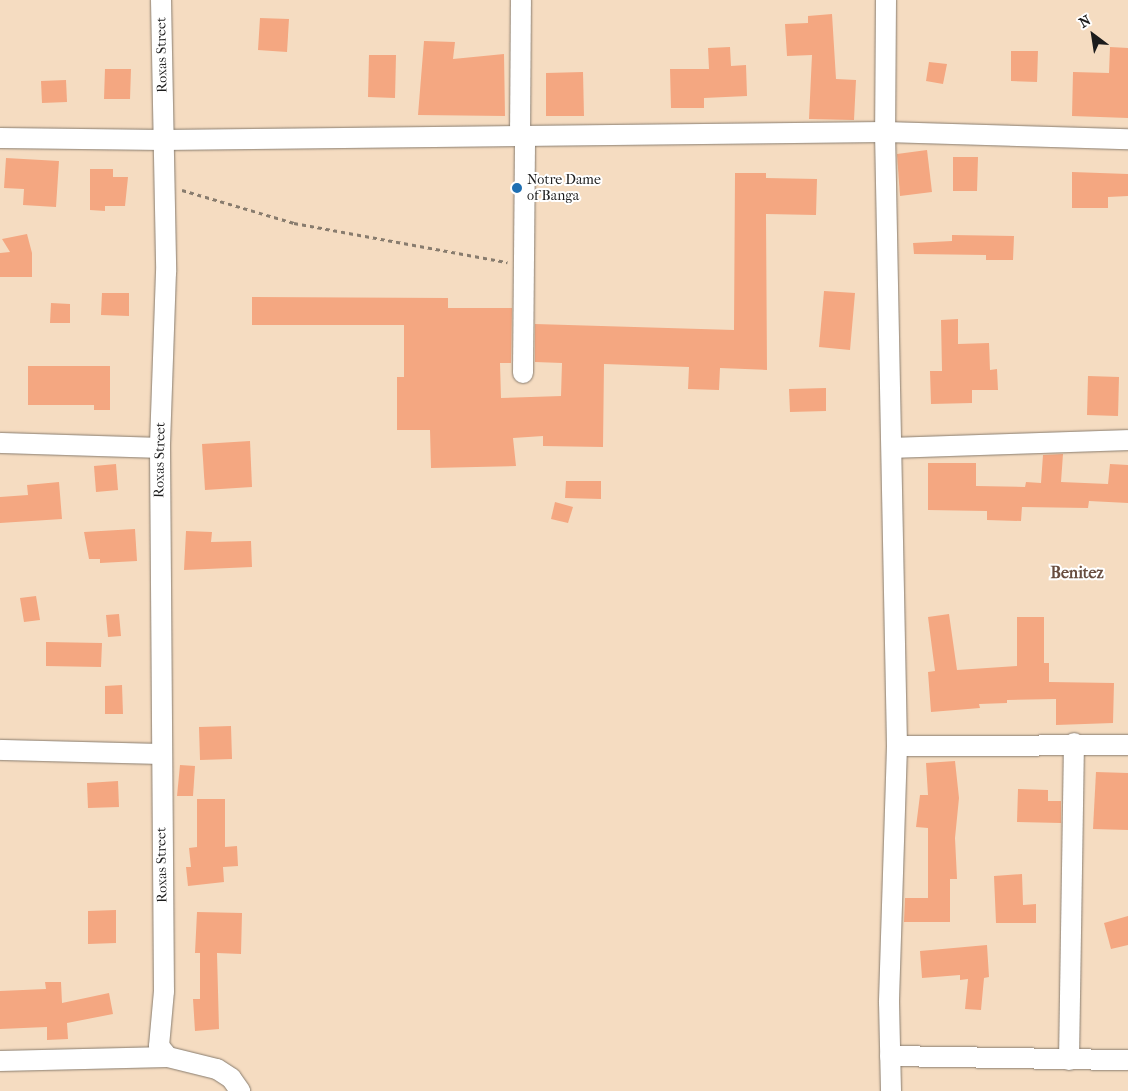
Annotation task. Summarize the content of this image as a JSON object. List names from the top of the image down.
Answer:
{
  "streets": {
    "street": ["Roxas Street"]
  },
  "districts": ["Benitez"],
  "places": ["Notre Dame of Banga"],
  "north": "top left"
}
